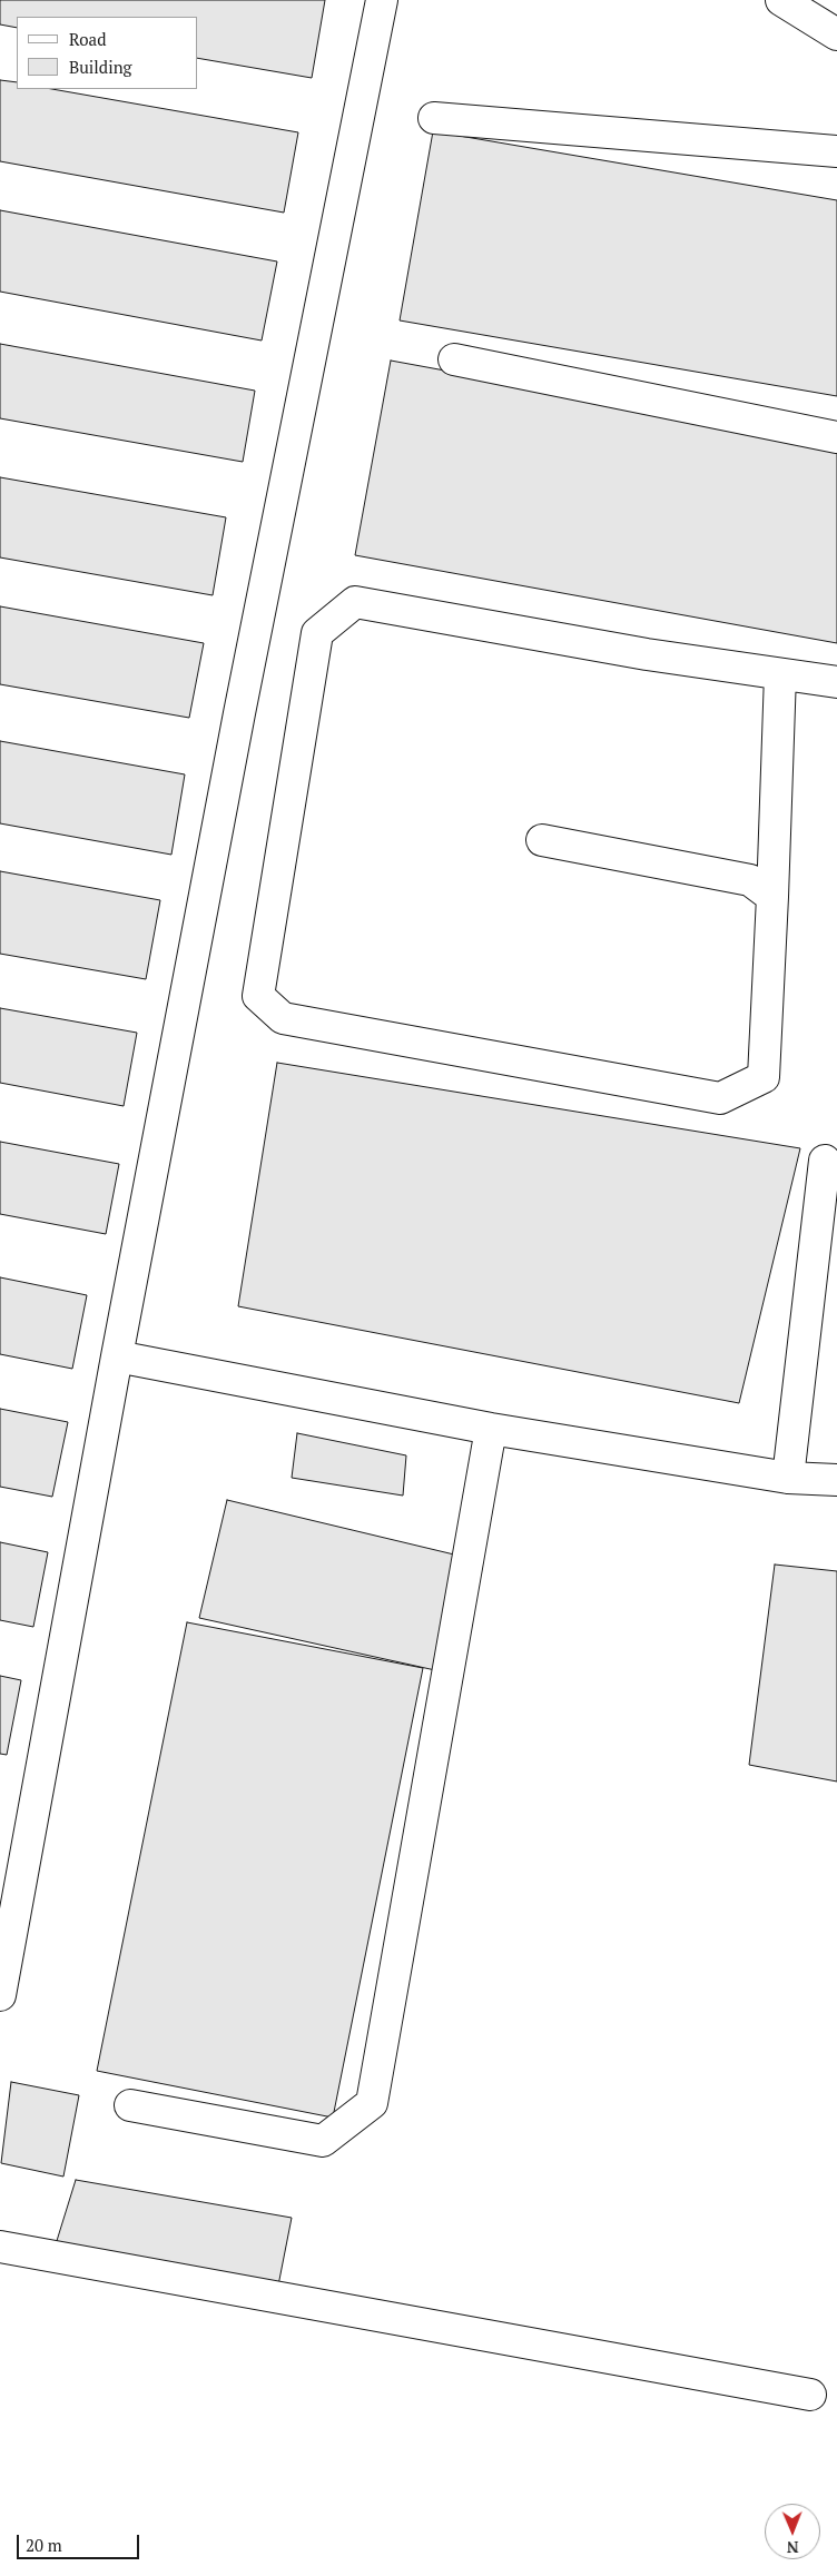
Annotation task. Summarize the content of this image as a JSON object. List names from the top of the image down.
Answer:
{
  "legend": ["Road", "Building"],
  "scale_bar": "20 m",
  "north": "bottom"
}
